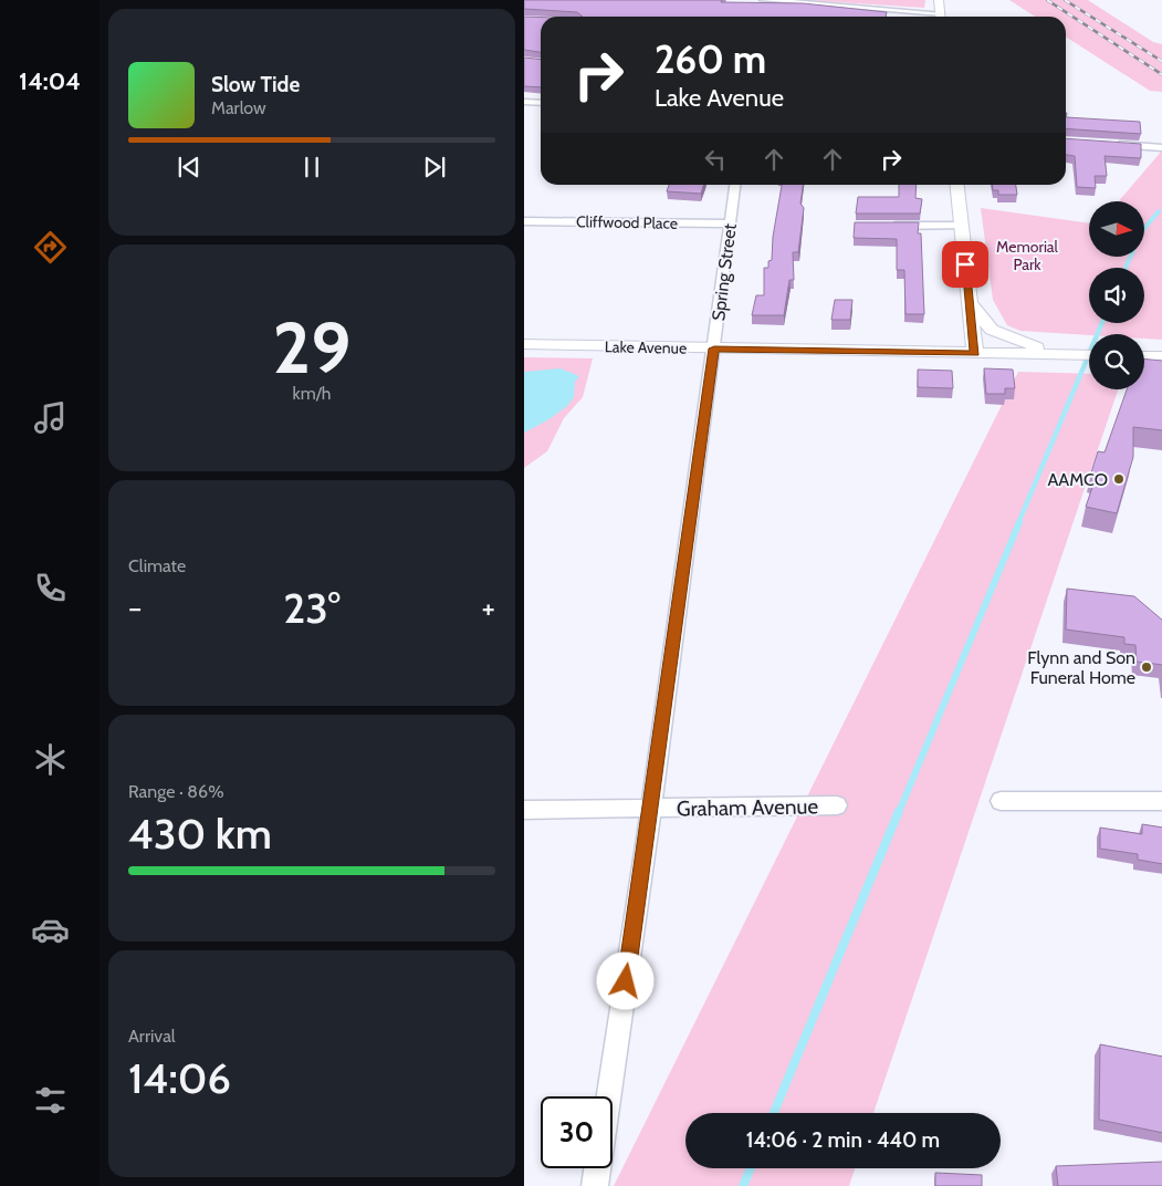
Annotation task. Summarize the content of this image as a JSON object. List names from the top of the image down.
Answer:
{
  "streets": {
    "street": [
      "Cliffwood Place",
      "Spring Street",
      "Lake Avenue",
      "Graham Avenue"
    ]
  },
  "crossings": [
    ["Cliffwood Place", "Spring Street"],
    ["Spring Street", "Lake Avenue"],
    ["Spring Street", "Graham Avenue"]
  ],
  "parks": ["Memorial Park"],
  "places": ["AAMCO", "Flynn and Son Funeral Home"],
  "north": "right",
  "page": {
    "tabs": "14:04",
    "turn": ["260 m", "Lake Avenue"],
    "song": ["Slow Tide", "Marlow"],
    "tile": [
      ["29", "km/h"],
      "Climate",
      ["Range · 86%", "430 km"],
      ["Arrival", "14:06"]
    ],
    "heat": ["−", "23°", "+"],
    "limit": "30",
    "trip": "14:06 · 2 min · 440 m"
  }
}
